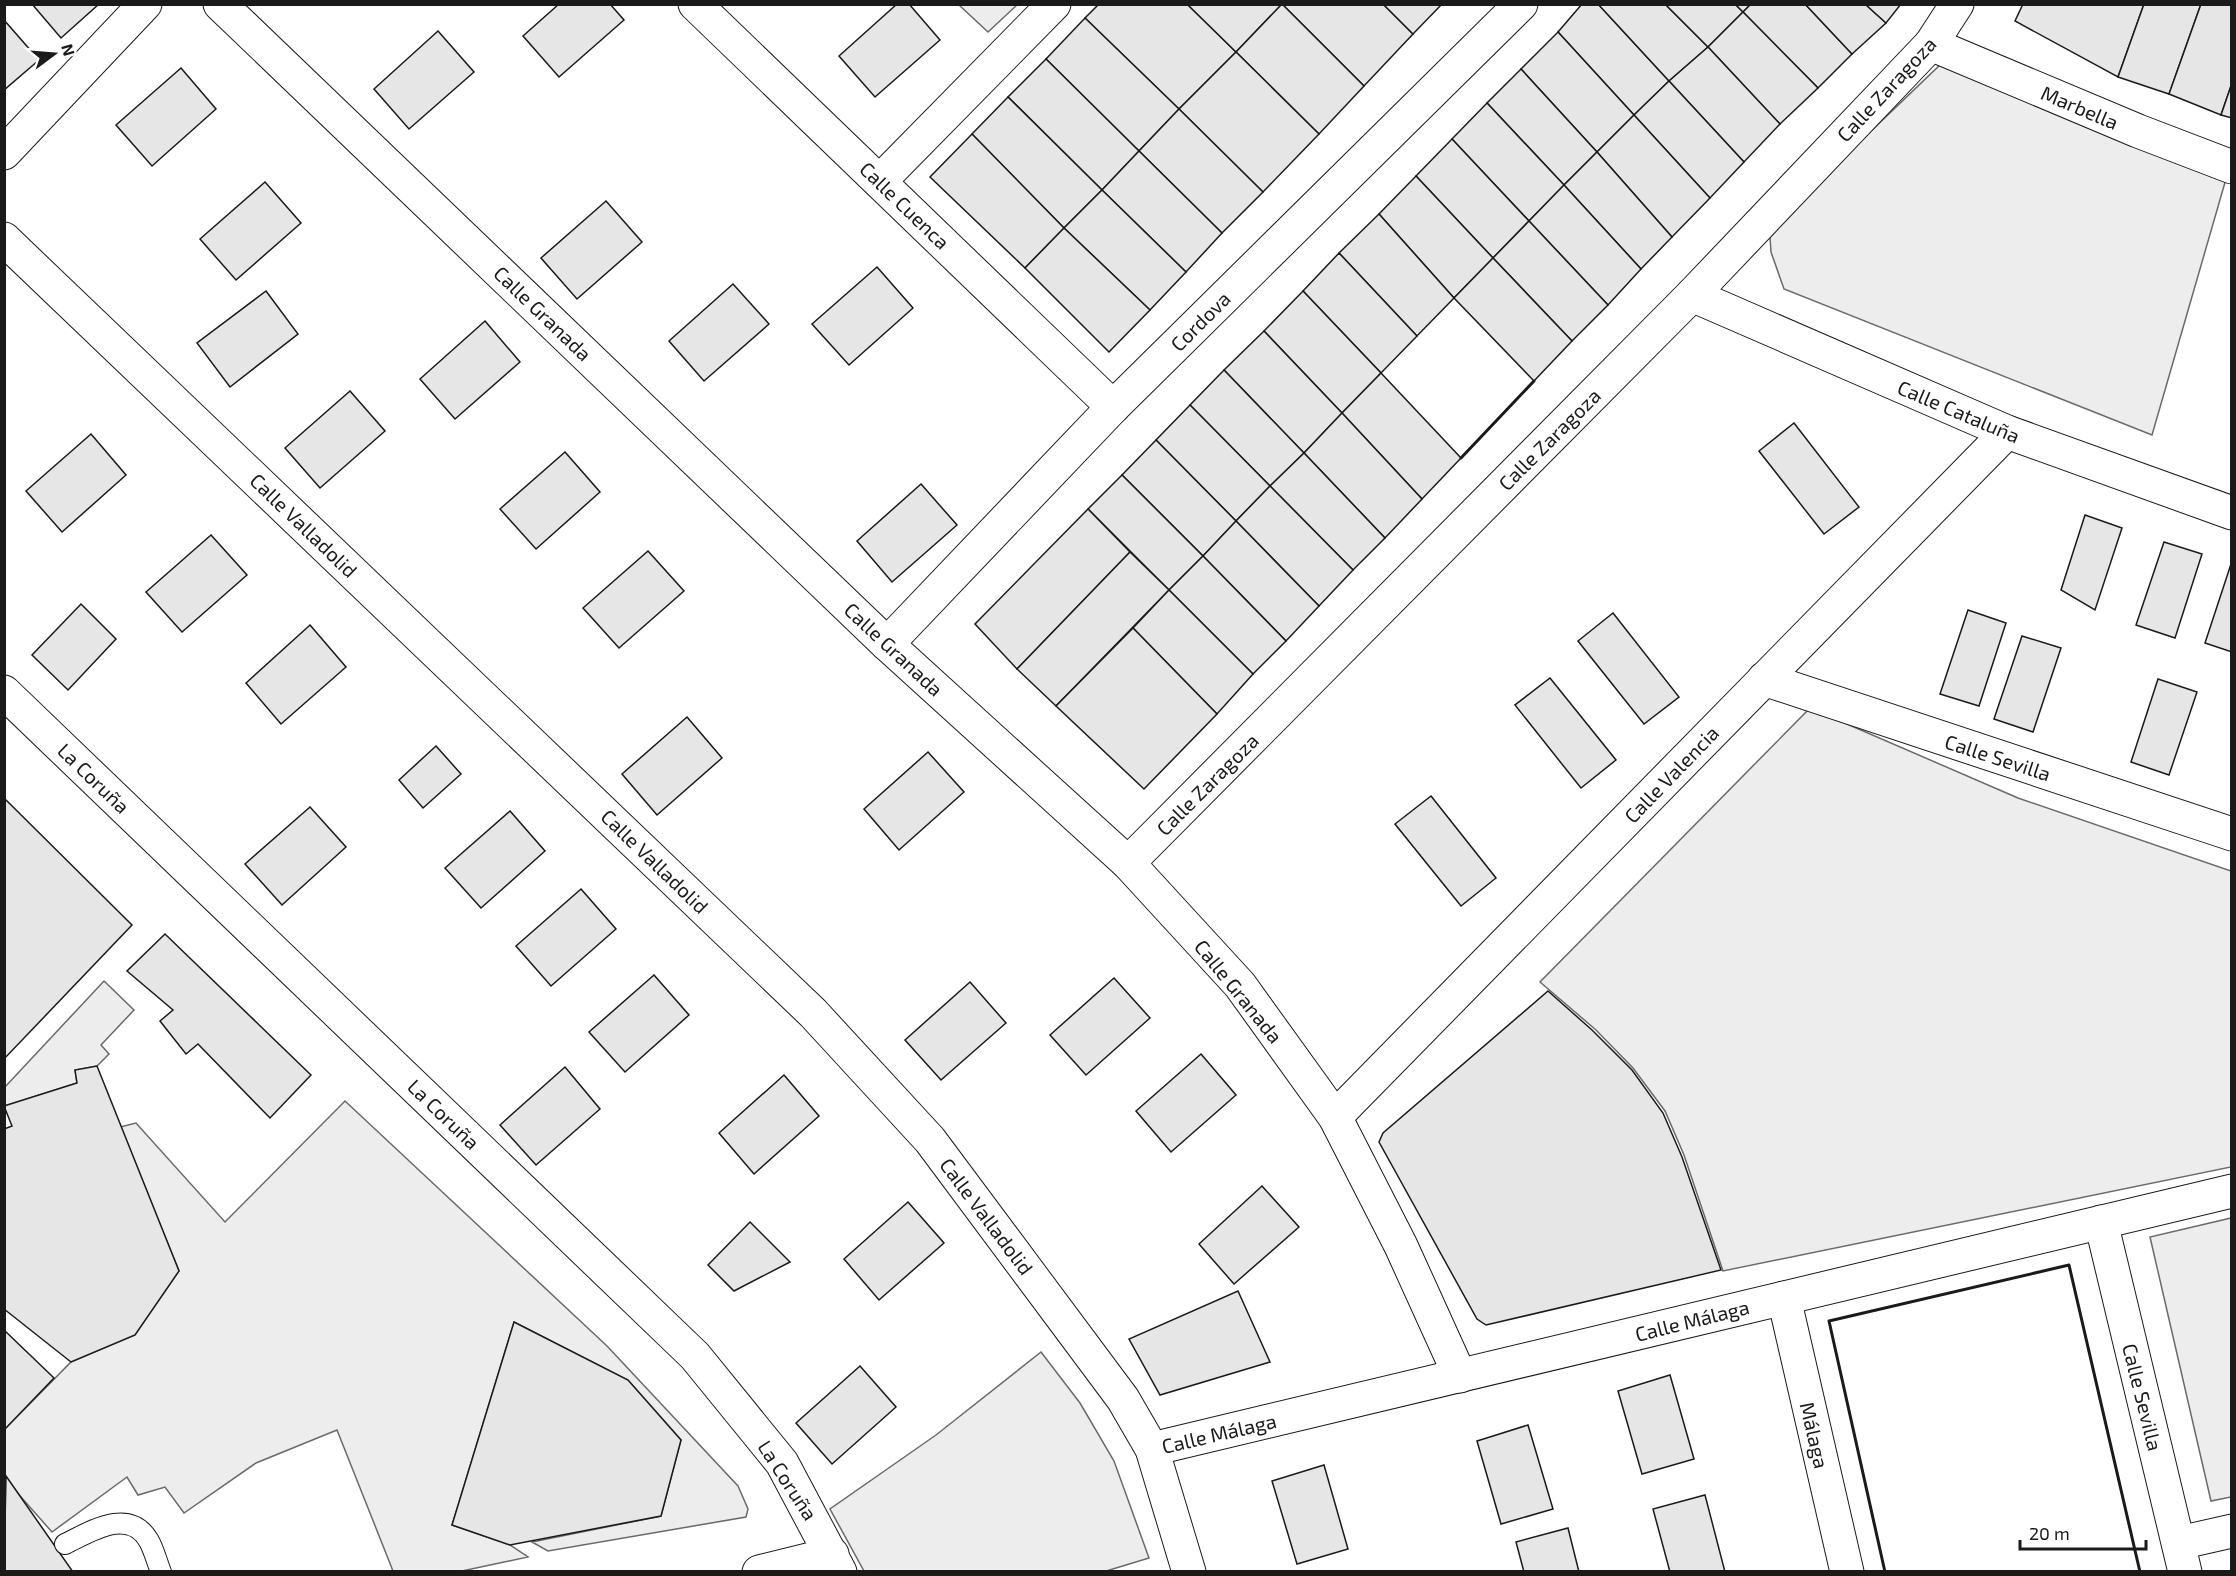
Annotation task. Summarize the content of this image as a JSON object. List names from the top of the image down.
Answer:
{
  "streets": {
    "street": [
      "Calle Zaragoza",
      "Marbella",
      "Calle Cuenca",
      "Calle Granada",
      "Cordova",
      "Calle Cataluña",
      "Calle Valladolid",
      "Calle Sevilla",
      "Calle Valencia",
      "La Coruña",
      "Calle Málaga",
      "Málaga"
    ]
  },
  "crossings": [
    ["Calle Zaragoza", "Marbella"],
    ["Calle Zaragoza", "Calle Granada"],
    ["Calle Zaragoza", "Calle Cataluña"],
    ["Calle Cuenca", "Cordova"],
    ["Calle Granada", "Cordova"],
    ["Calle Granada", "Calle Valencia"],
    ["Calle Granada", "Calle Málaga"],
    ["Calle Cataluña", "Calle Valencia"],
    ["Calle Valladolid", "Calle Málaga"],
    ["Calle Sevilla", "Calle Valencia"],
    ["Calle Sevilla", "Calle Málaga"],
    ["Calle Málaga", "Málaga"]
  ],
  "scale_bar": "20 m",
  "north": "right"
}
